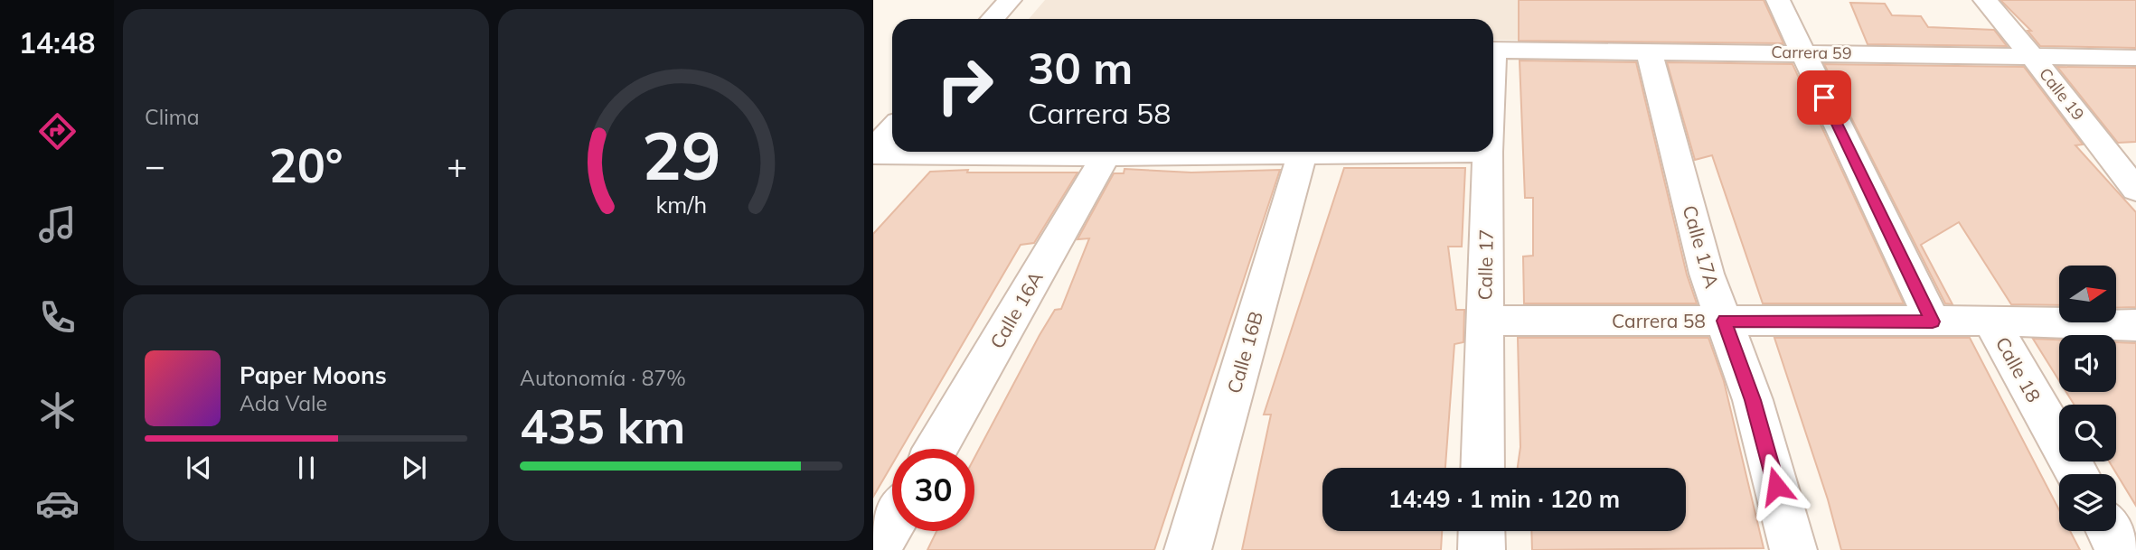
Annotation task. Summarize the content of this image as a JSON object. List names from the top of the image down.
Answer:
{
  "streets": {
    "street": [
      "Carrera 59",
      "Calle 19",
      "Calle 17A",
      "Calle 17",
      "Calle 16A",
      "Carrera 58",
      "Calle 16B",
      "Calle 18"
    ]
  },
  "crossings": [
    ["Carrera 59", "Calle 19"],
    ["Carrera 59", "Calle 17A"],
    ["Calle 17A", "Carrera 58"],
    ["Calle 17", "Carrera 58"],
    ["Carrera 58", "Calle 18"]
  ],
  "north": "right",
  "page": {
    "tabs": "14:48",
    "tile": [
      "Clima",
      ["Autonomía · 87%", "435 km"]
    ],
    "turn": ["30 m", "Carrera 58"],
    "heat": ["−", "20°", "+"],
    "song": ["Paper Moons", "Ada Vale"],
    "limit": "30",
    "trip": "14:49 · 1 min · 120 m",
    "gauge": ["29", "km/h"]
  }
}
